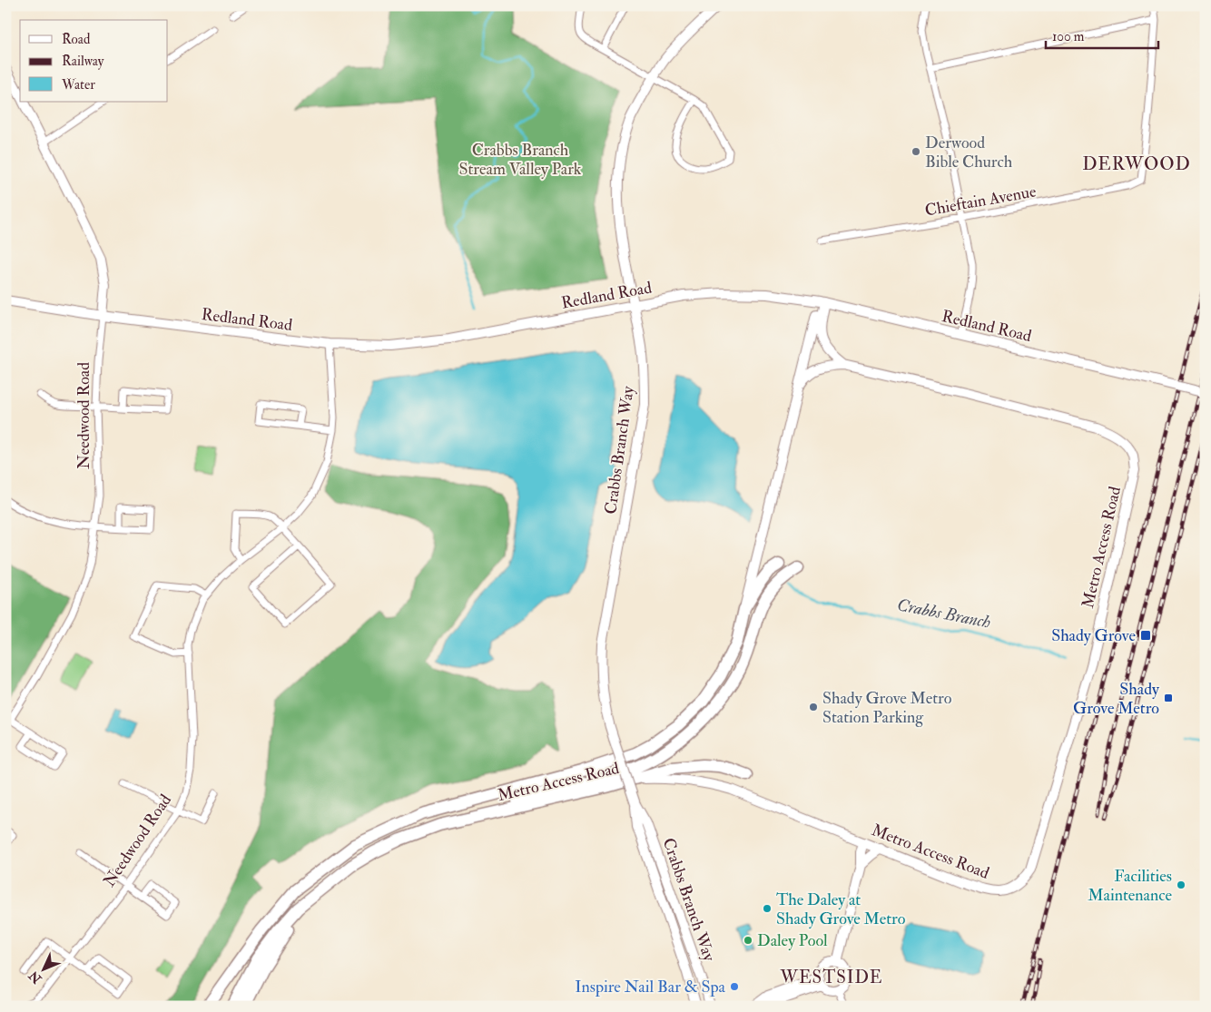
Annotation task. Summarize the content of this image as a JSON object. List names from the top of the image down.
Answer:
{
  "streets": {
    "highway": ["Metro Access Road"],
    "main road": ["Redland Road", "Needwood Road", "Crabbs Branch Way"],
    "street": ["Chieftain Avenue"]
  },
  "crossings": [
    ["Redland Road", "Needwood Road"],
    ["Redland Road", "Crabbs Branch Way"],
    ["Redland Road", "Metro Access Road"]
  ],
  "districts": ["DERWOOD", "WESTSIDE"],
  "water": ["Crabbs Branch"],
  "parks": ["Crabbs Branch Stream Valley Park"],
  "places": {
    "other": [
      "Derwood Bible Church",
      "Shady Grove Metro Station Parking",
      "Facilities Maintenance",
      "The Daley at Shady Grove Metro",
      "Daley Pool",
      "Inspire Nail Bar & Spa"
    ],
    "transit": ["Shady Grove", "Shady Grove Metro"]
  },
  "legend": ["Road", "Railway", "Water"],
  "scale_bar": "100 m",
  "north": "bottom left"
}
